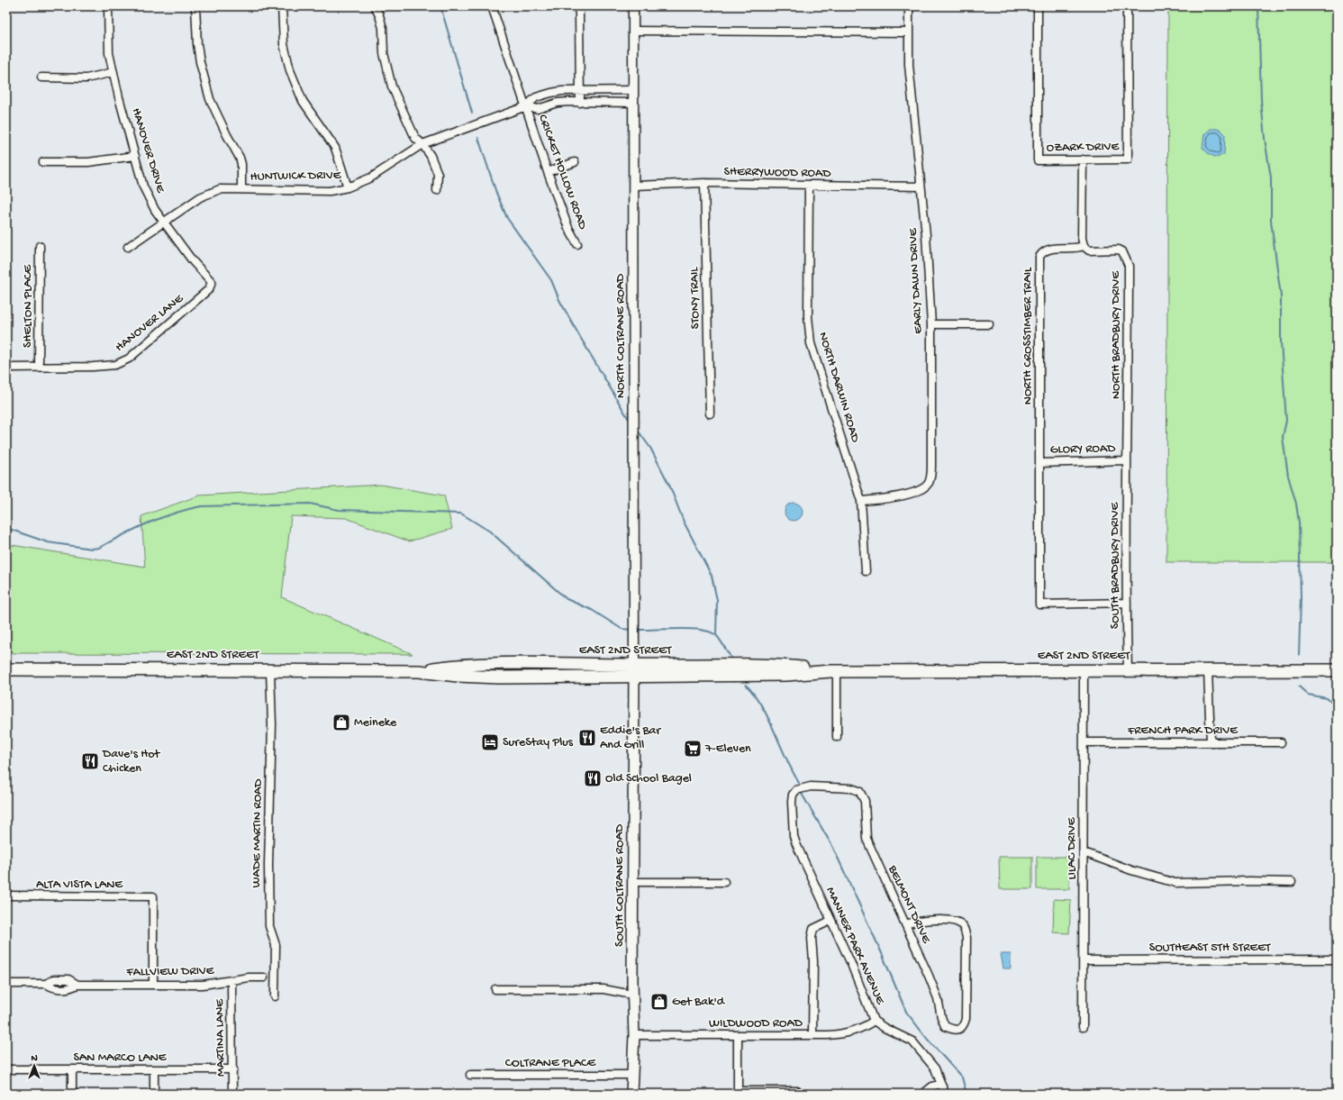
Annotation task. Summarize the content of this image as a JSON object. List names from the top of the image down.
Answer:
{
  "streets": {
    "main road": ["EAST 2ND STREET", "SOUTH COLTRANE ROAD"],
    "street": [
      "OZARK DRIVE",
      "HANOVER DRIVE",
      "CRICKET HOLLOW ROAD",
      "SHERRYWOOD ROAD",
      "HUNTWICK DRIVE",
      "EARLY DAWN DRIVE",
      "STONY TRAIL",
      "SHELTON PLACE",
      "HANOVER LANE",
      "NORTH BRADBURY DRIVE",
      "NORTH COLTRANE ROAD",
      "NORTH CROSSTIMBER TRAIL",
      "NORTH DARWIN ROAD",
      "GLORY ROAD",
      "SOUTH BRADBURY DRIVE",
      "FRENCH PARK DRIVE",
      "WADE MARTIN ROAD",
      "LILAC DRIVE",
      "ALTA VISTA LANE",
      "BELMONT DRIVE",
      "MANNER PARK AVENUE",
      "SOUTHEAST 5TH STREET",
      "FALLVIEW DRIVE",
      "WILDWOOD ROAD",
      "MARTINA LANE",
      "SAN MARCO LANE",
      "COLTRANE PLACE"
    ]
  },
  "crossings": [
    ["HANOVER DRIVE", "HUNTWICK DRIVE"],
    ["HANOVER DRIVE", "HANOVER LANE"],
    ["CRICKET HOLLOW ROAD", "HUNTWICK DRIVE"],
    ["SHERRYWOOD ROAD", "EARLY DAWN DRIVE"],
    ["SHERRYWOOD ROAD", "STONY TRAIL"],
    ["SHERRYWOOD ROAD", "NORTH COLTRANE ROAD"],
    ["SHERRYWOOD ROAD", "NORTH DARWIN ROAD"],
    ["HUNTWICK DRIVE", "NORTH COLTRANE ROAD"],
    ["EARLY DAWN DRIVE", "NORTH DARWIN ROAD"],
    ["SHELTON PLACE", "HANOVER LANE"],
    ["NORTH BRADBURY DRIVE", "NORTH CROSSTIMBER TRAIL"],
    ["NORTH BRADBURY DRIVE", "GLORY ROAD"],
    ["NORTH BRADBURY DRIVE", "SOUTH BRADBURY DRIVE"],
    ["NORTH COLTRANE ROAD", "EAST 2ND STREET"],
    ["NORTH COLTRANE ROAD", "SOUTH COLTRANE ROAD"],
    ["NORTH CROSSTIMBER TRAIL", "GLORY ROAD"],
    ["NORTH CROSSTIMBER TRAIL", "SOUTH BRADBURY DRIVE"],
    ["GLORY ROAD", "SOUTH BRADBURY DRIVE"],
    ["SOUTH BRADBURY DRIVE", "EAST 2ND STREET"],
    ["EAST 2ND STREET", "WADE MARTIN ROAD"],
    ["EAST 2ND STREET", "LILAC DRIVE"],
    ["EAST 2ND STREET", "SOUTH COLTRANE ROAD"],
    ["FRENCH PARK DRIVE", "LILAC DRIVE"],
    ["LILAC DRIVE", "SOUTHEAST 5TH STREET"],
    ["ALTA VISTA LANE", "FALLVIEW DRIVE"],
    ["SOUTH COLTRANE ROAD", "WILDWOOD ROAD"],
    ["SOUTH COLTRANE ROAD", "COLTRANE PLACE"],
    ["BELMONT DRIVE", "MANNER PARK AVENUE"],
    ["MANNER PARK AVENUE", "WILDWOOD ROAD"],
    ["FALLVIEW DRIVE", "MARTINA LANE"],
    ["MARTINA LANE", "SAN MARCO LANE"]
  ],
  "places": {
    "shop": ["Meineke", "Get Bak'd"],
    "restaurant": ["Eddie's Bar And Grill", "Dave's Hot Chicken", "Old School Bagel"],
    "hotel": ["SureStay Plus"],
    "supermarket": ["7-Eleven"]
  },
  "north": "top"
}
